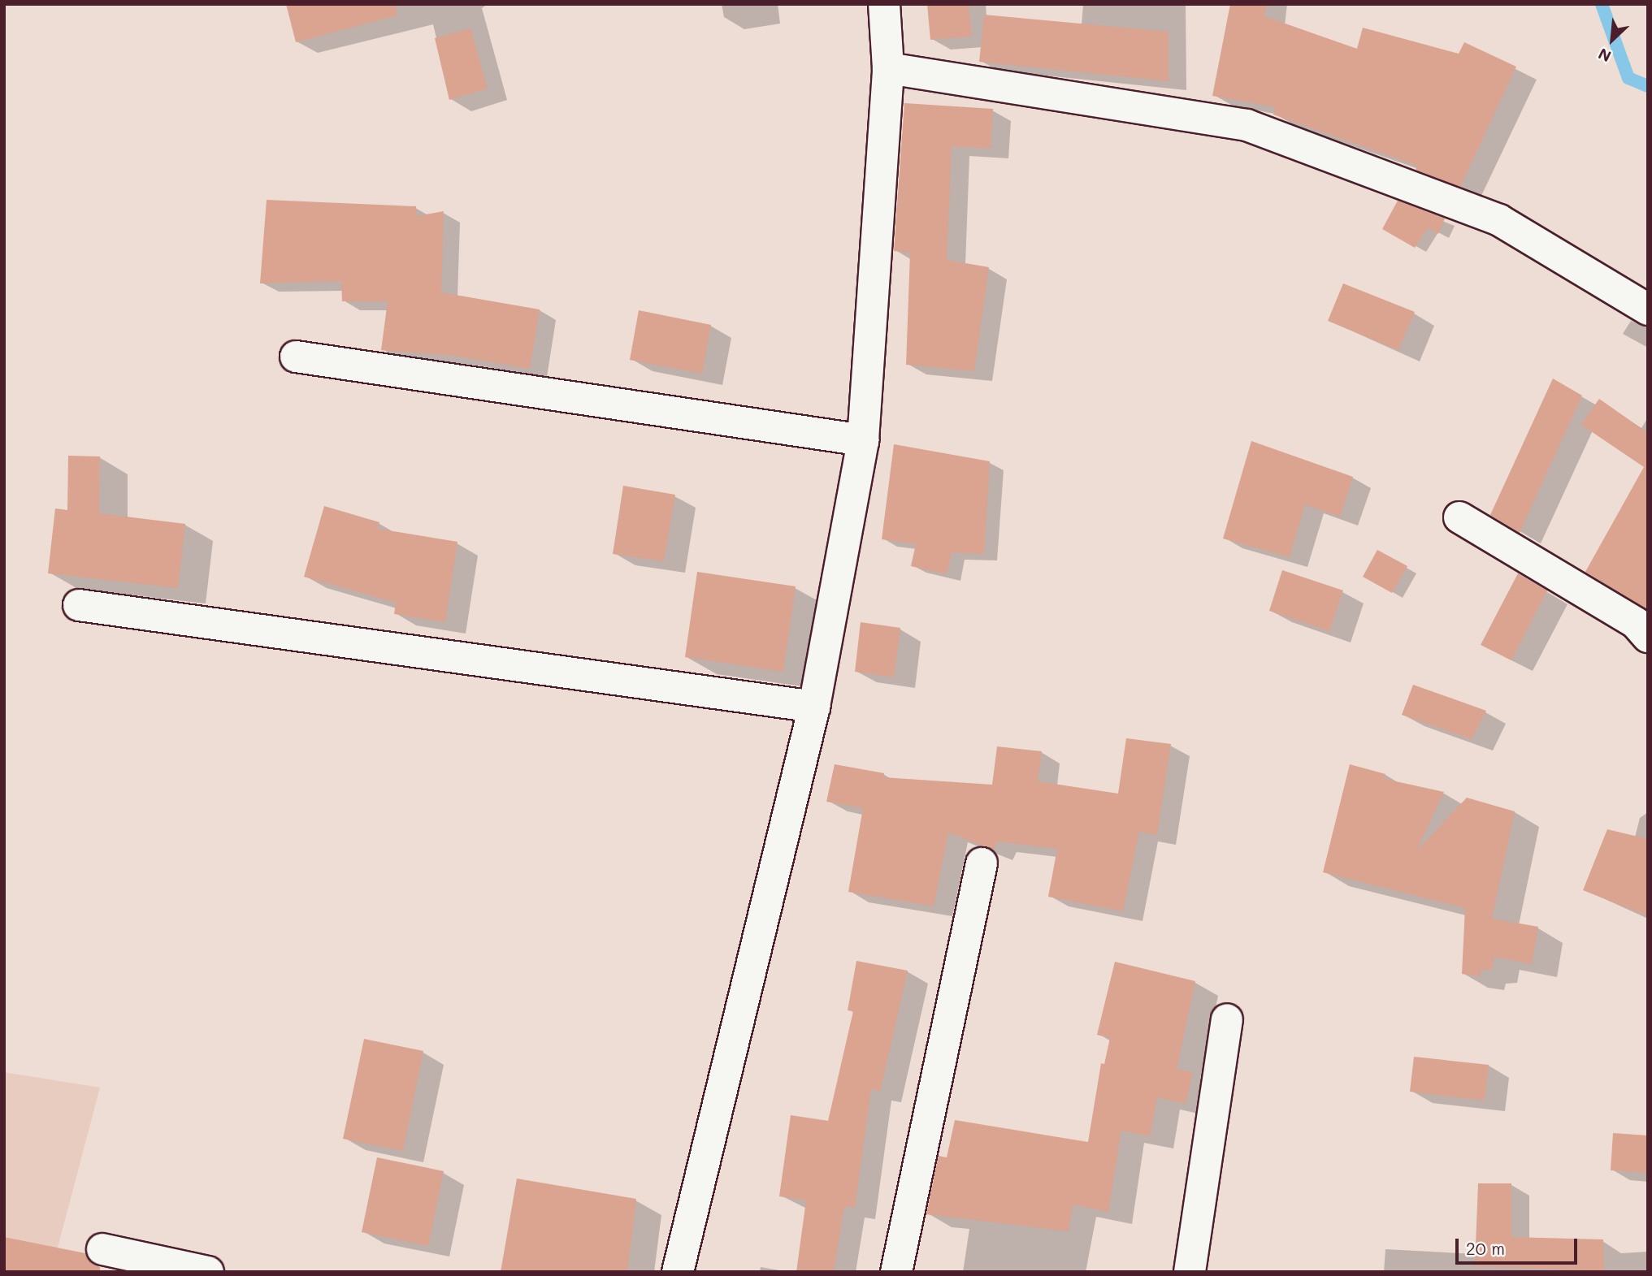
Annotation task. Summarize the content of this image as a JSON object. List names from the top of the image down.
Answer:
{
  "scale_bar": "20 m",
  "north": "bottom left"
}
